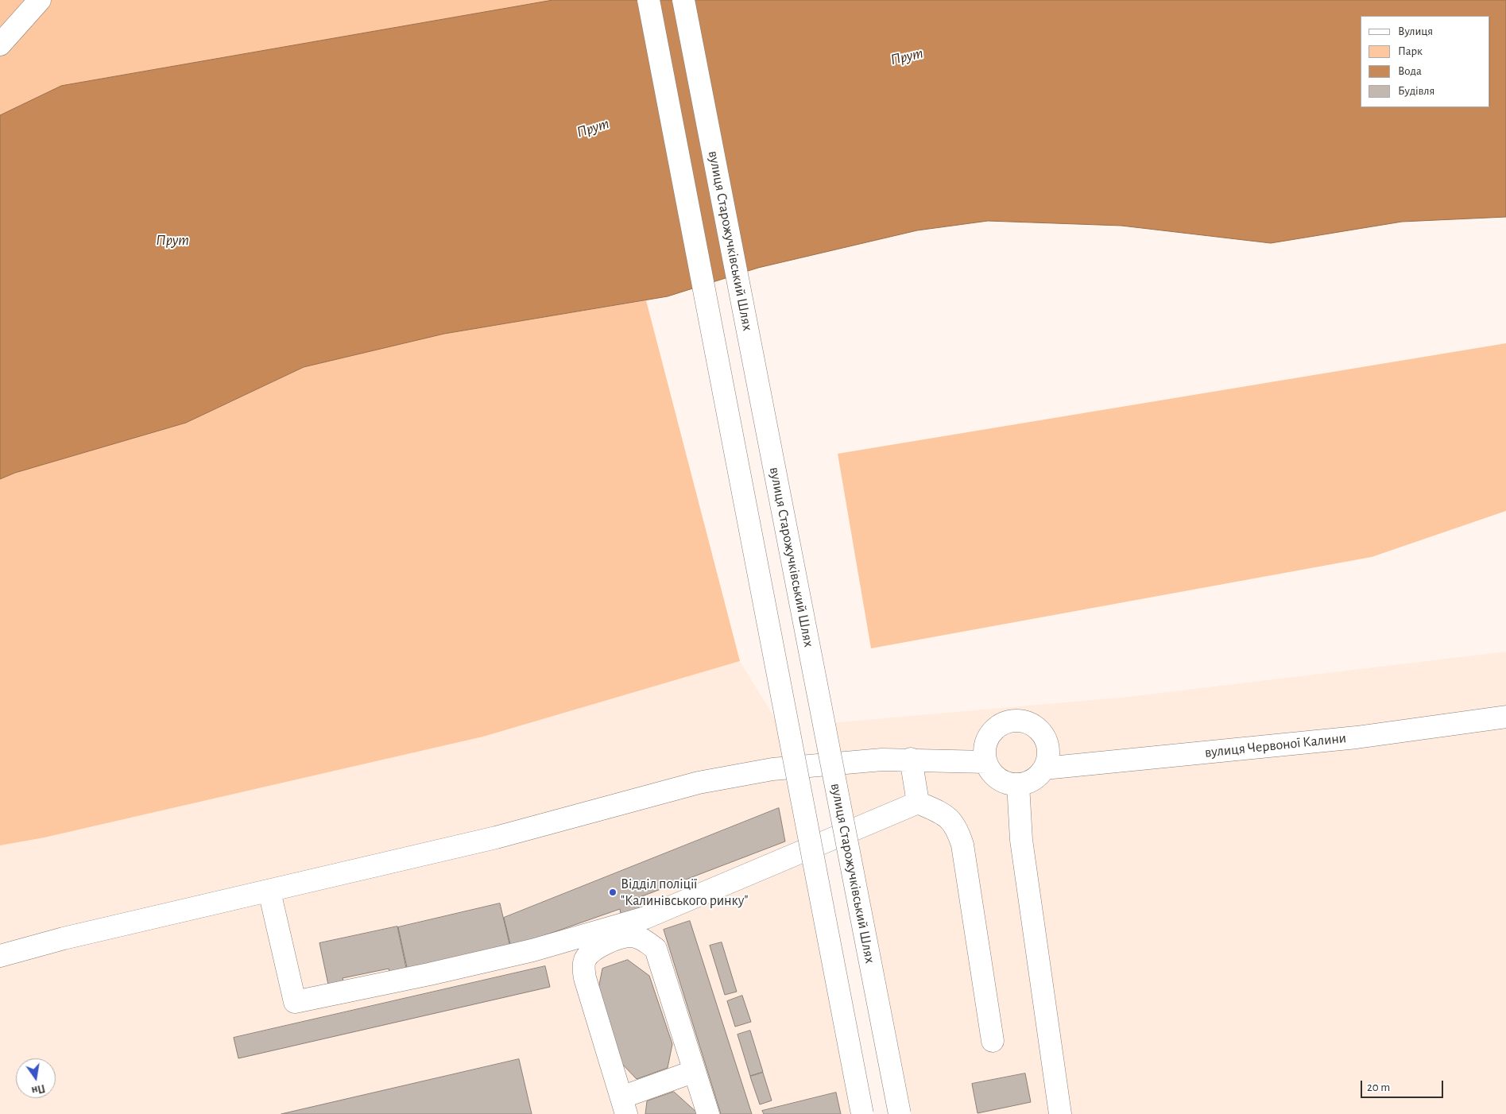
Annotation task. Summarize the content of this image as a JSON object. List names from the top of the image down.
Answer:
{
  "streets": {
    "main road": ["вулиця Старожучківський Шлях", "вулиця Червоної Калини"]
  },
  "water": ["Прут"],
  "places": ["Відділ поліції \"Калинівського ринку\""],
  "legend": [
    "Вулиця",
    "Парк",
    "Вода",
    "Будівля"
  ],
  "scale_bar": "20 m",
  "north": "bottom"
}
